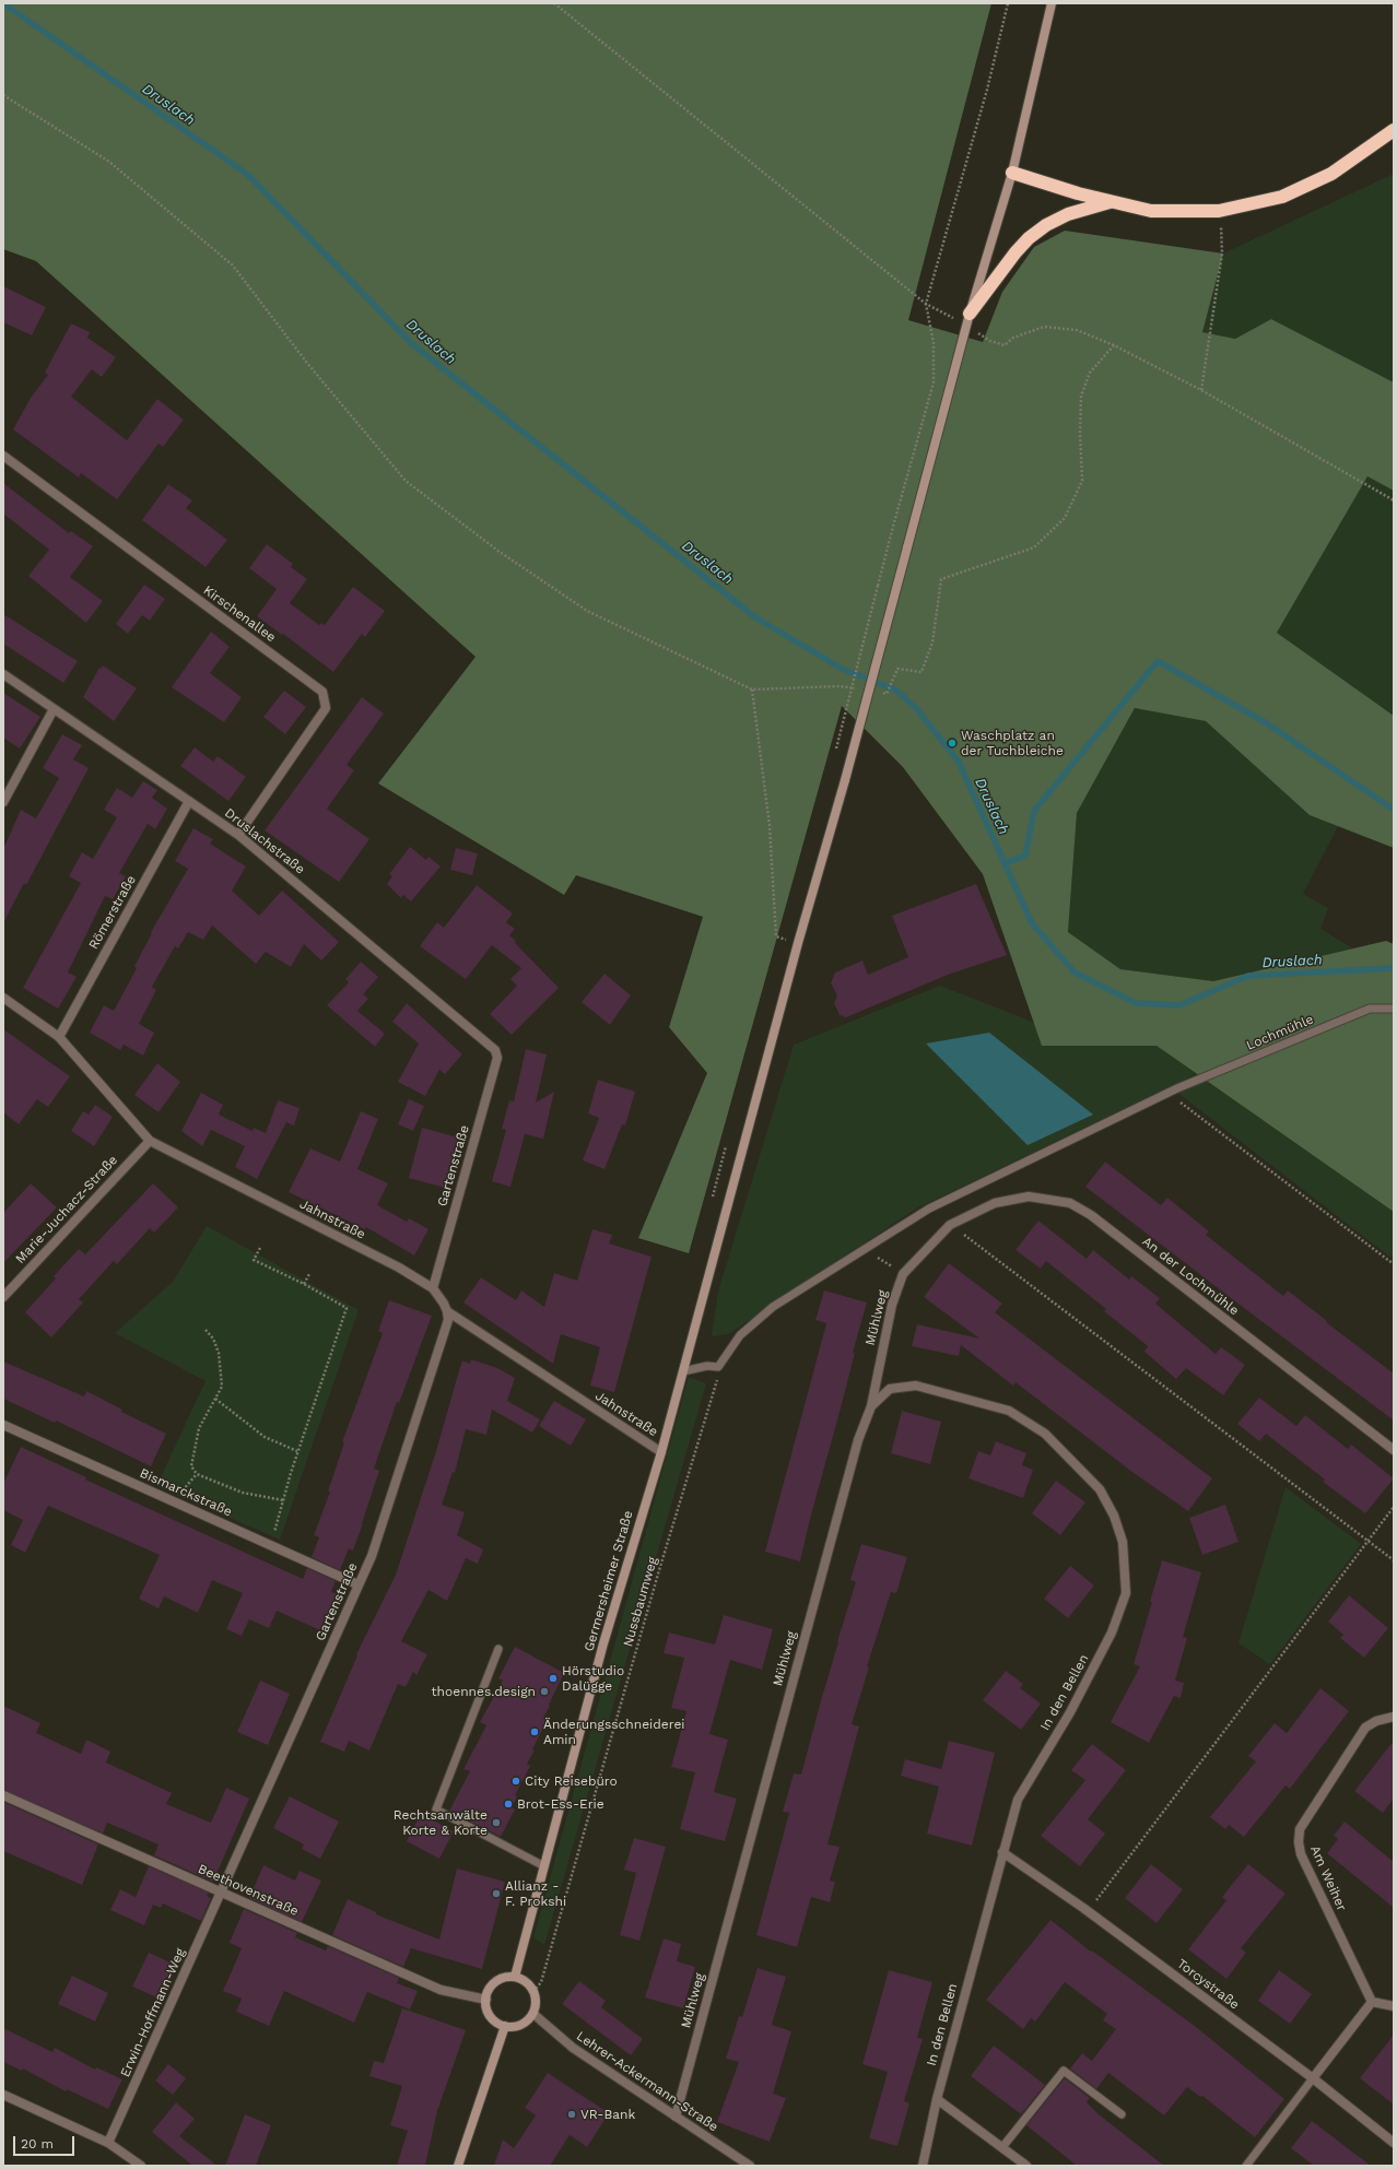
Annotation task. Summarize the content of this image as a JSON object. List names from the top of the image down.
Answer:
{
  "streets": {
    "main road": ["Germersheimer Straße"],
    "street": [
      "Kirschenallee",
      "Druslachstraße",
      "Römerstraße",
      "Gartenstraße",
      "Marie-Juchacz-Straße",
      "Jahnstraße",
      "An der Lochmühle",
      "Mühlweg",
      "Bismarckstraße",
      "In den Bellen",
      "Am Weiher",
      "Beethovenstraße",
      "Torcystraße",
      "Erwin-Hoffmann-Weg",
      "Lehrer-Ackermann-Straße"
    ],
    "lane": ["Lochmühle"],
    "path": ["Nussbaumweg"]
  },
  "crossings": [
    ["Kirschenallee", "Druslachstraße"],
    ["Druslachstraße", "Römerstraße"],
    ["Druslachstraße", "Gartenstraße"],
    ["Römerstraße", "Jahnstraße"],
    ["Lochmühle", "Nussbaumweg"],
    ["Gartenstraße", "Jahnstraße"],
    ["Gartenstraße", "Bismarckstraße"],
    ["Gartenstraße", "Beethovenstraße"],
    ["Gartenstraße", "Erwin-Hoffmann-Weg"],
    ["Marie-Juchacz-Straße", "Jahnstraße"],
    ["Jahnstraße", "Germersheimer Straße"],
    ["An der Lochmühle", "Mühlweg"],
    ["Mühlweg", "In den Bellen"],
    ["Mühlweg", "Lehrer-Ackermann-Straße"],
    ["Germersheimer Straße", "Nussbaumweg"],
    ["Germersheimer Straße", "Beethovenstraße"],
    ["Germersheimer Straße", "Lehrer-Ackermann-Straße"],
    ["Nussbaumweg", "Beethovenstraße"],
    ["Nussbaumweg", "Lehrer-Ackermann-Straße"],
    ["In den Bellen", "Torcystraße"],
    ["Beethovenstraße", "Erwin-Hoffmann-Weg"],
    ["Beethovenstraße", "Lehrer-Ackermann-Straße"]
  ],
  "water": ["Druslach"],
  "places": [
    "Waschplatz an der Tuchbleiche",
    "Hörstudio Dalügge",
    "thoennes.design",
    "Änderungsschneiderei Amin",
    "City Reisebüro",
    "Brot-Ess-Erie",
    "Rechtsanwälte Korte & Korte",
    "Allianz - F. Prokshi",
    "VR-Bank"
  ],
  "scale_bar": "20 m"
}
